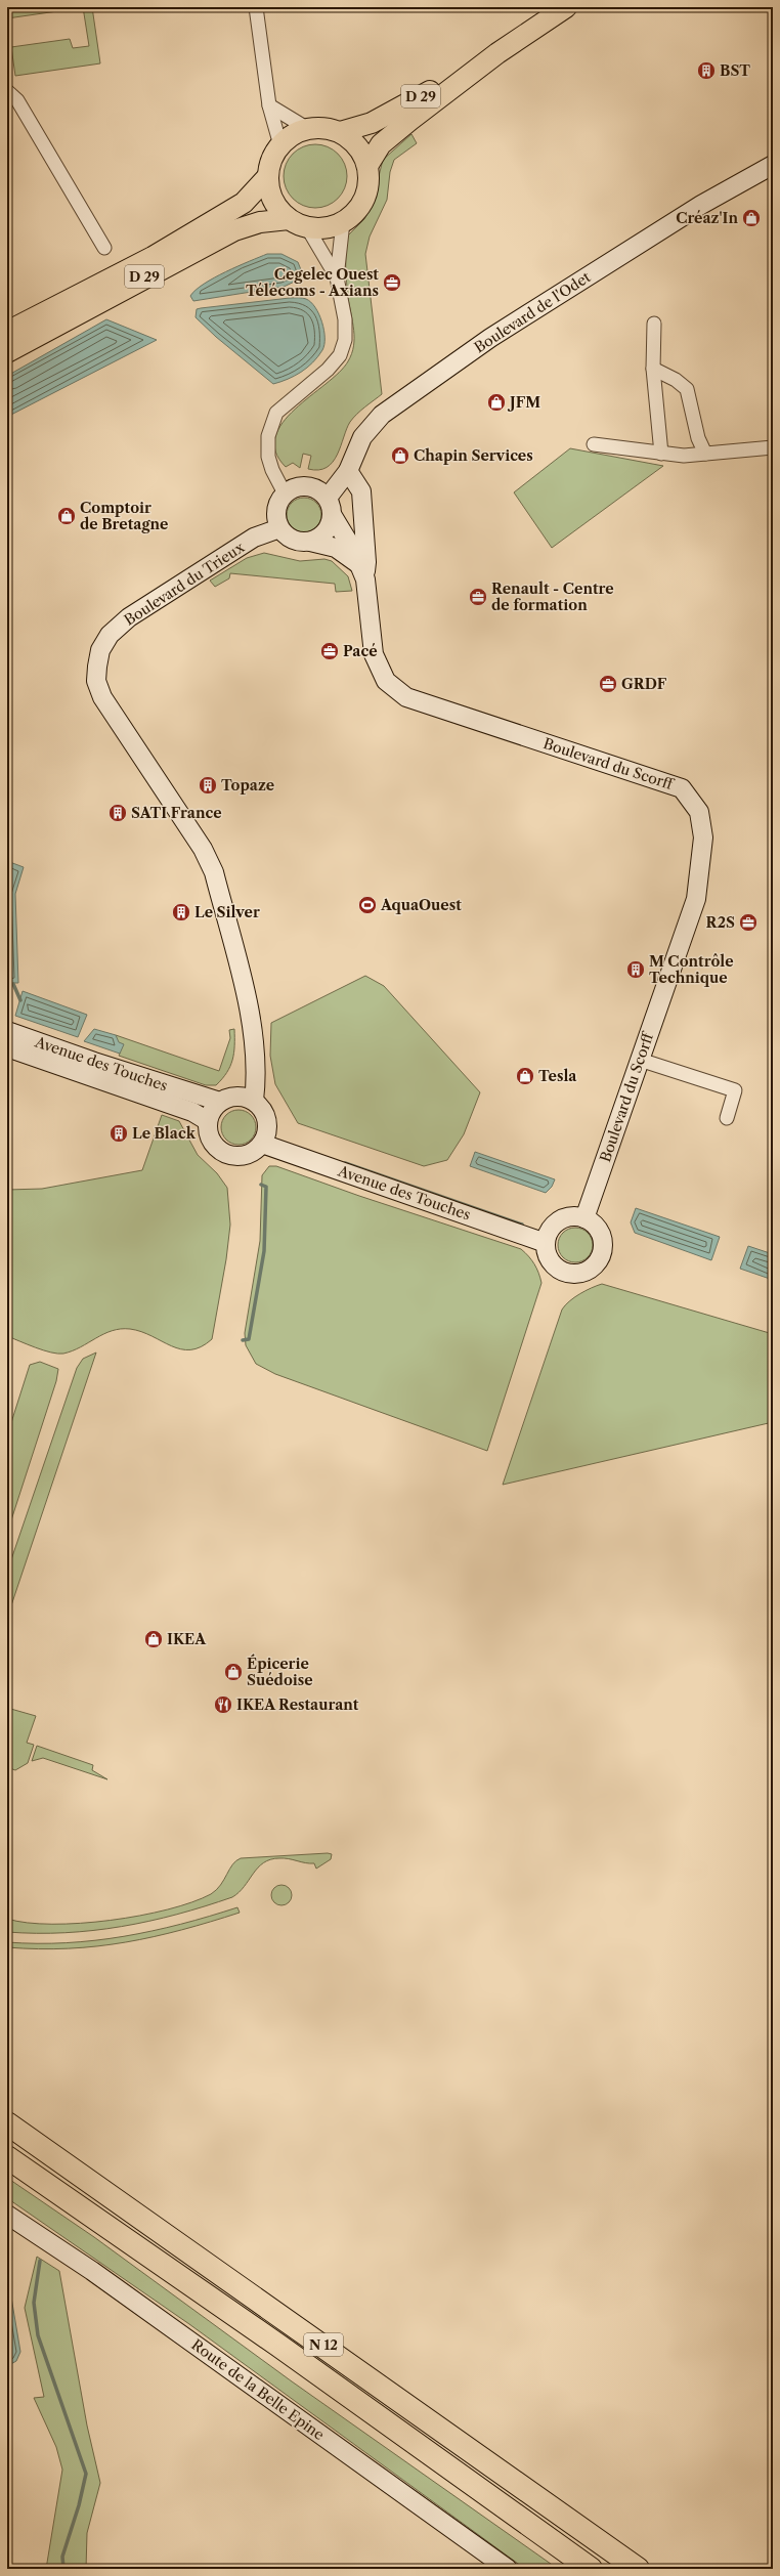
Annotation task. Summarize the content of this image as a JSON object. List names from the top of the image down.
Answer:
{
  "streets": {
    "highway": ["N 12"],
    "main road": ["D 29"],
    "street": [
      "Boulevard de l'Odet",
      "Boulevard du Trieux",
      "Boulevard du Scorff",
      "Avenue des Touches",
      "Route de la Belle Epine"
    ]
  },
  "crossings": [
    ["Boulevard de l'Odet", "Boulevard du Trieux"],
    ["Boulevard de l'Odet", "Boulevard du Scorff"],
    ["Boulevard du Trieux", "Boulevard du Scorff"],
    ["Boulevard du Trieux", "Avenue des Touches"],
    ["Boulevard du Scorff", "Avenue des Touches"]
  ],
  "places": {
    "building": [
      "BST",
      "Topaze",
      "SATI France",
      "Le Silver",
      "M Contrôle Technique",
      "Le Black"
    ],
    "shop": [
      "Créaz'In",
      "JFM",
      "Chapin Services",
      "Comptoir de Bretagne",
      "Tesla",
      "IKEA",
      "Épicerie Suédoise"
    ],
    "office": [
      "Cegelec Ouest Télécoms - Axians",
      "Renault - Centre de formation",
      "Pacé",
      "GRDF",
      "R2S"
    ],
    "sports": ["AquaOuest"],
    "restaurant": ["IKEA Restaurant"]
  }
}
